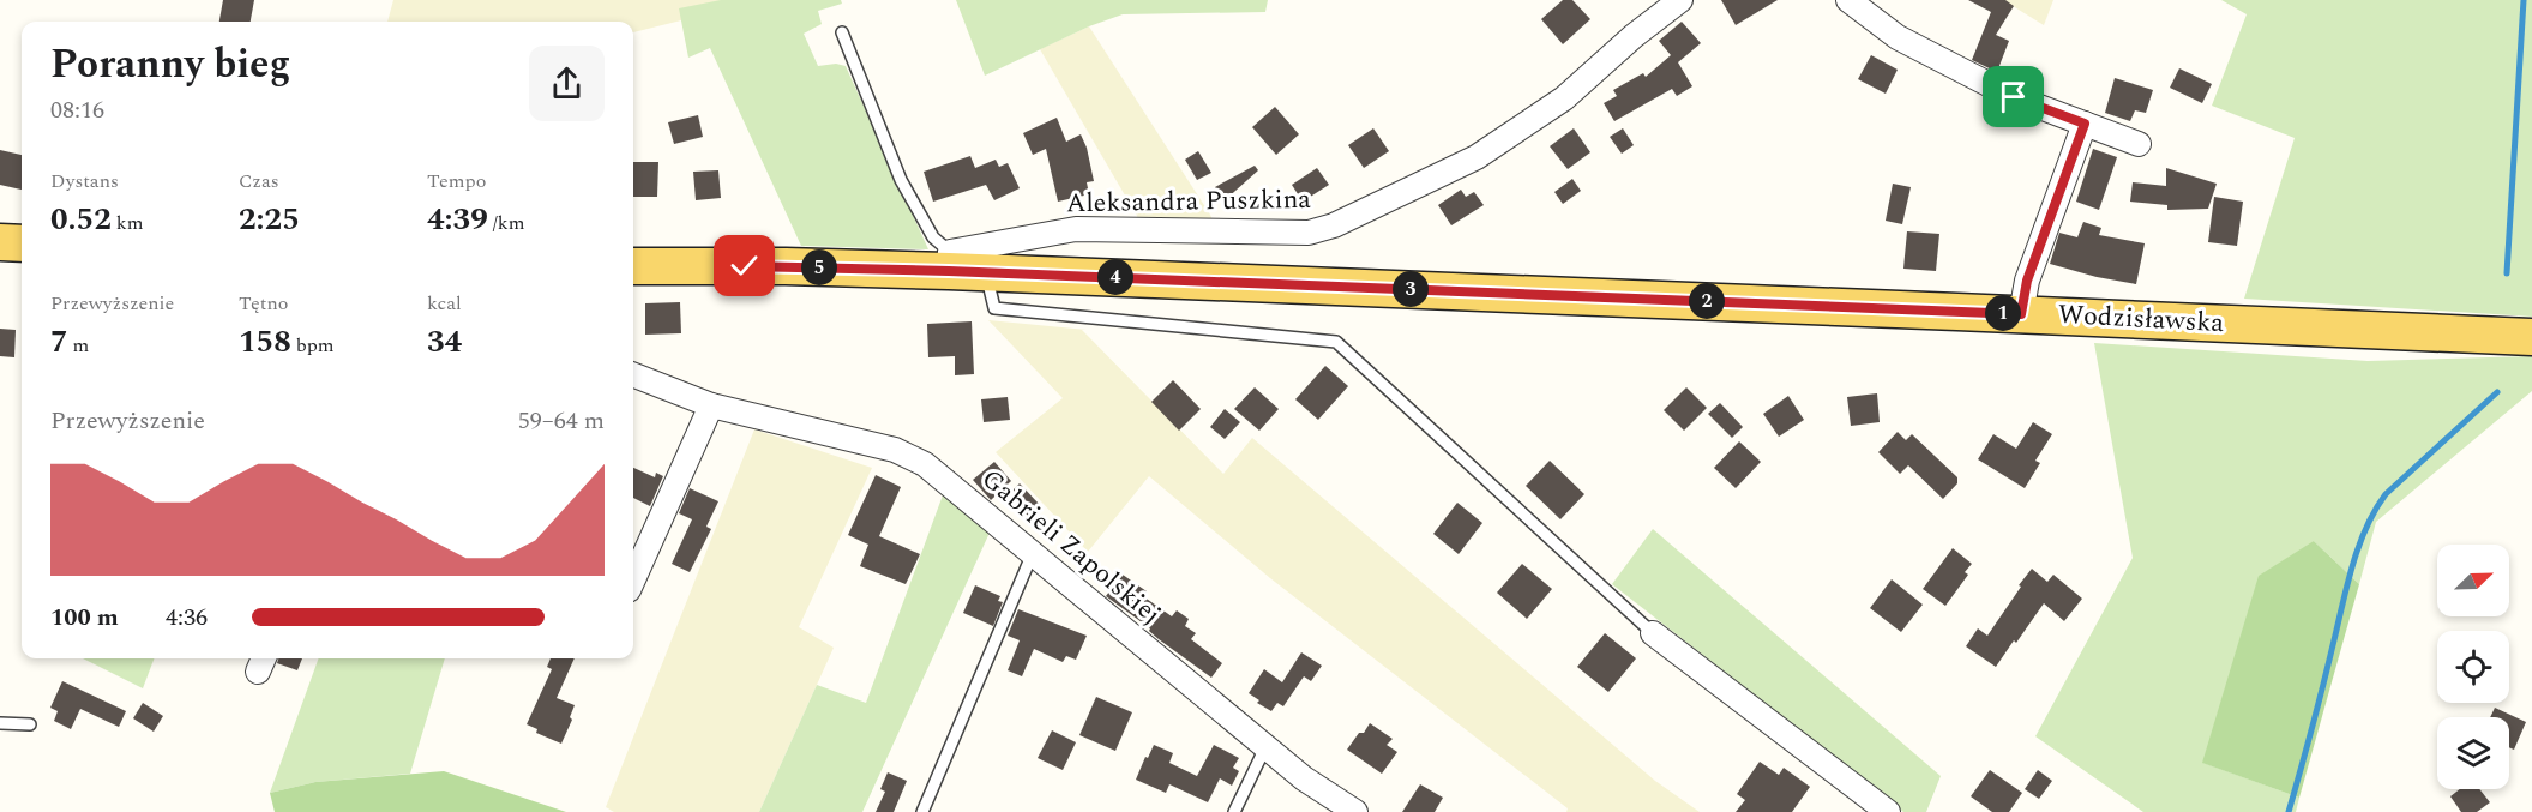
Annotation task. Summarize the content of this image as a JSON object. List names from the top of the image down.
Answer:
{
  "streets": {
    "main road": ["Wodzisławska"],
    "street": ["Aleksandra Puszkina", "Gabrieli Zapolskiej"]
  },
  "crossings": [
    ["Aleksandra Puszkina", "Wodzisławska"]
  ],
  "north": "top right",
  "page": {
    "heading": ["Poranny bieg", "08:16"],
    "stats": [
      ["Dystans", "0.52 km"],
      ["Czas", "2:25"],
      ["Tempo", "4:39 /km"],
      ["Przewyższenie", "7 m"],
      ["Tętno", "158 bpm"],
      ["kcal", "34"]
    ],
    "pins": [
      "5",
      "4",
      "3",
      "2",
      "1"
    ],
    "chart": ["Przewyższenie", "59–64 m"],
    "list": [
      {
        "name": "100 m",
        "note": "4:36"
      }
    ]
  }
}
